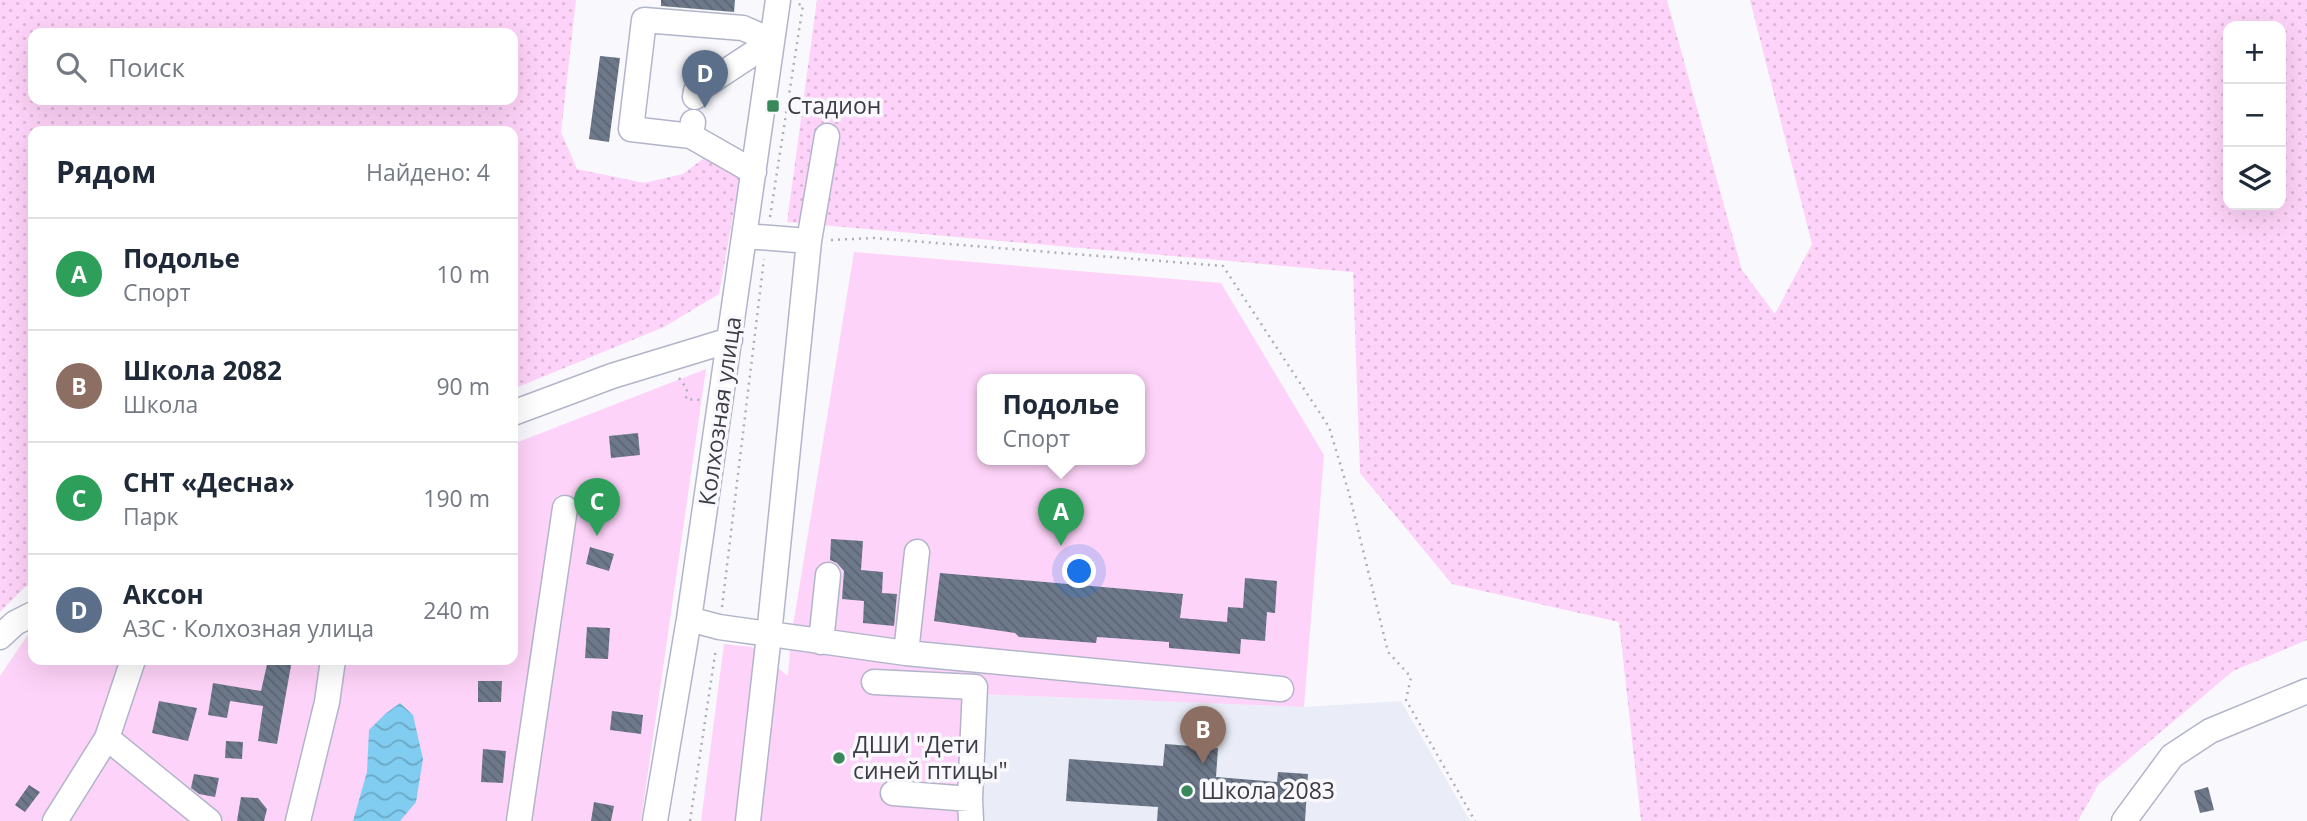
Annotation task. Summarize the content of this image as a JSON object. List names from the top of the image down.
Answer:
{
  "streets": {
    "street": ["Колхозная улица"]
  },
  "places": {
    "transit": ["Стадион"],
    "other": ["ДШИ \"Дети синей птицы\"", "Школа 2083"]
  },
  "page": {
    "map_buttons": ["+", "−"],
    "search": "Поиск",
    "pins": [
      "D",
      "C",
      "A",
      "B"
    ],
    "heading": ["Рядом", "Найдено: 4"],
    "list": [
      {
        "mark": "A",
        "name": "Подолье",
        "note": "Спорт",
        "value": "10 m"
      },
      {
        "mark": "B",
        "name": "Школа 2082",
        "note": "Школа",
        "value": "90 m"
      },
      {
        "mark": "C",
        "name": "СНТ «Десна»",
        "note": "Парк",
        "value": "190 m"
      },
      {
        "mark": "D",
        "name": "Аксон",
        "note": "АЗС · Колхозная улица",
        "value": "240 m"
      }
    ],
    "popup": ["Подолье", "Спорт"]
  }
}
